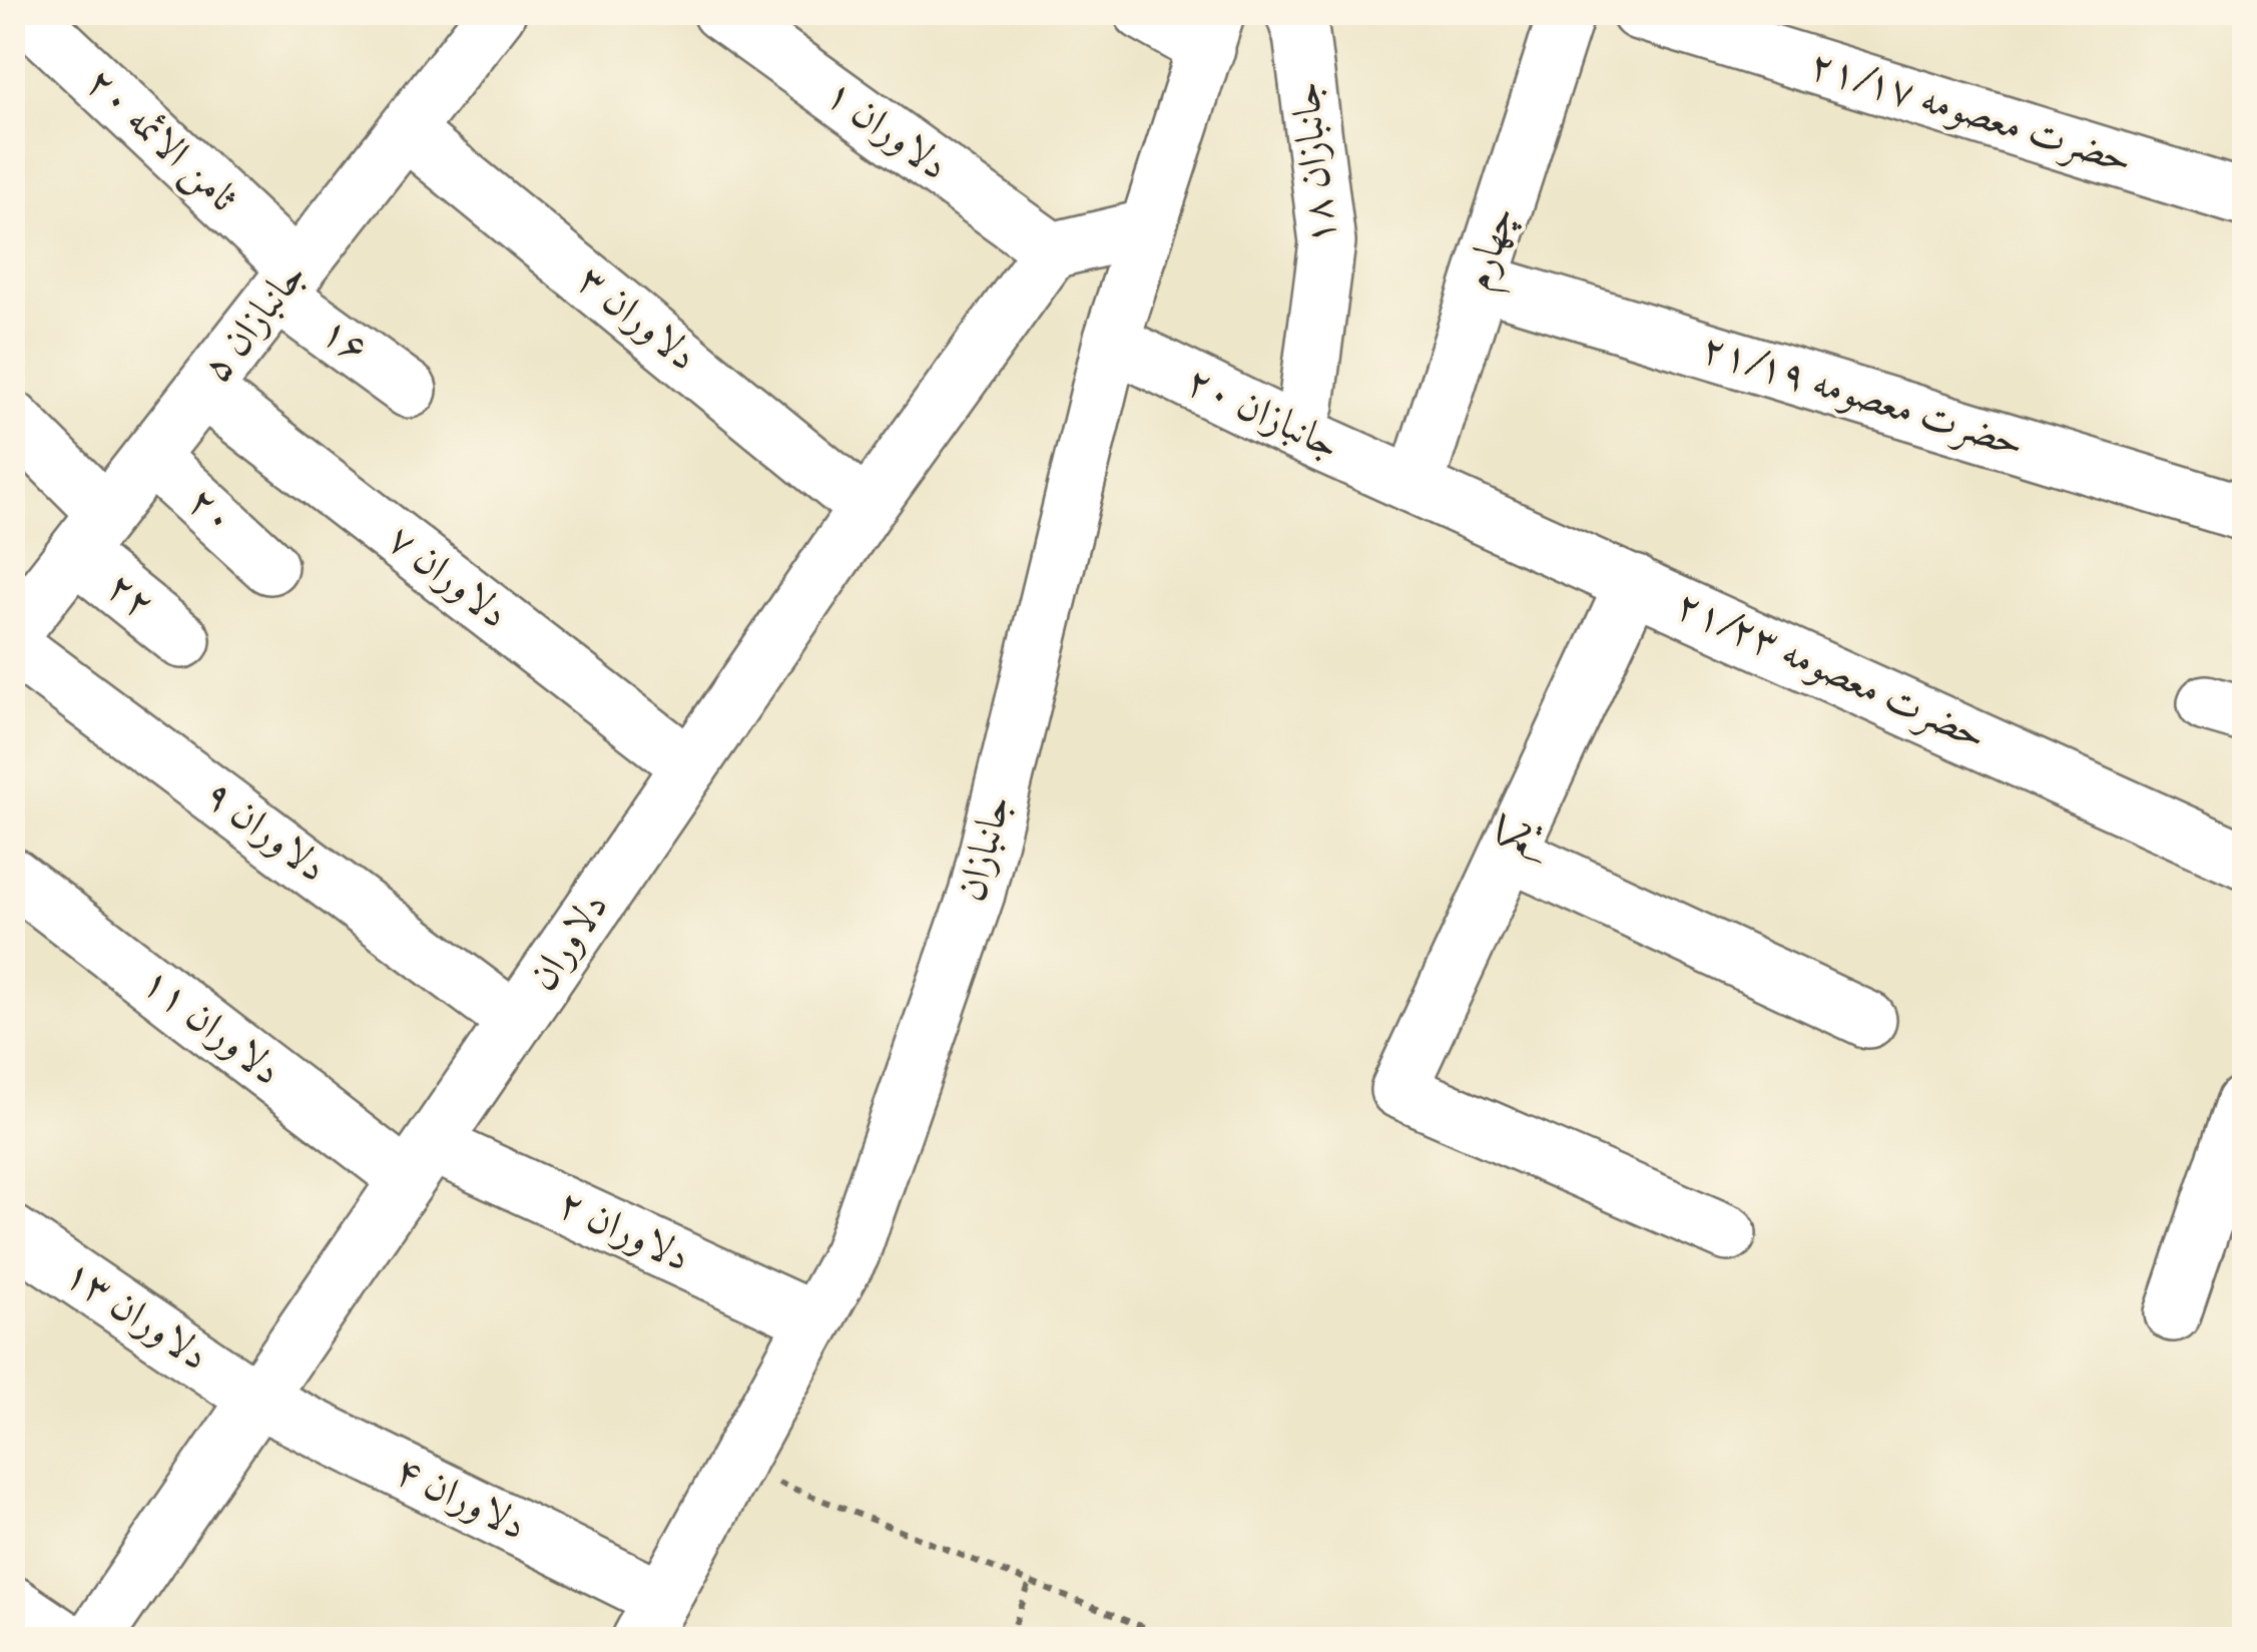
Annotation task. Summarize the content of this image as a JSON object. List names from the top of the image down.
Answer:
{
  "streets": {
    "street": [
      "حضرت معصومه ۲۱/۱۷",
      "دلاوران ۱",
      "ثامن الائمه ۲۰",
      "جانبازان ۱۸",
      "چهارم",
      "دلاوران ۳",
      "جانبازان ۵",
      "۱۶",
      "حضرت معصومه ۲۱/۱۹",
      "جانبازان ۲۰",
      "۲۰",
      "دلاوران ۷",
      "۲۲",
      "حضرت معصومه ۲۱/۲۳",
      "دلاوران ۹",
      "یکم",
      "جانبازان",
      "دلاوران",
      "دلاوران ۱۱",
      "دلاوران ۲",
      "دلاوران ۱۳",
      "دلاوران ۴"
    ]
  },
  "crossings": [
    ["دلاوران ۱", "دلاوران"],
    ["ثامن الائمه ۲۰", "جانبازان ۵"],
    ["ثامن الائمه ۲۰", "۱۶"],
    ["جانبازان ۱۸", "جانبازان ۲۰"],
    ["چهارم", "حضرت معصومه ۲۱/۱۹"],
    ["چهارم", "جانبازان ۲۰"],
    ["چهارم", "حضرت معصومه ۲۱/۲۳"],
    ["دلاوران ۳", "جانبازان ۵"],
    ["دلاوران ۳", "دلاوران"],
    ["جانبازان ۵", "۱۶"],
    ["جانبازان ۵", "۲۰"],
    ["جانبازان ۵", "دلاوران ۷"],
    ["جانبازان ۵", "۲۲"],
    ["جانبازان ۲۰", "حضرت معصومه ۲۱/۲۳"],
    ["جانبازان ۲۰", "جانبازان"],
    ["دلاوران ۷", "دلاوران"],
    ["حضرت معصومه ۲۱/۲۳", "یکم"],
    ["دلاوران ۹", "دلاوران"],
    ["جانبازان", "دلاوران ۲"],
    ["جانبازان", "دلاوران ۴"],
    ["دلاوران", "دلاوران ۱۱"],
    ["دلاوران", "دلاوران ۲"],
    ["دلاوران", "دلاوران ۱۳"],
    ["دلاوران", "دلاوران ۴"],
    ["دلاوران ۱۱", "دلاوران ۲"],
    ["دلاوران ۱۳", "دلاوران ۴"]
  ]
}
